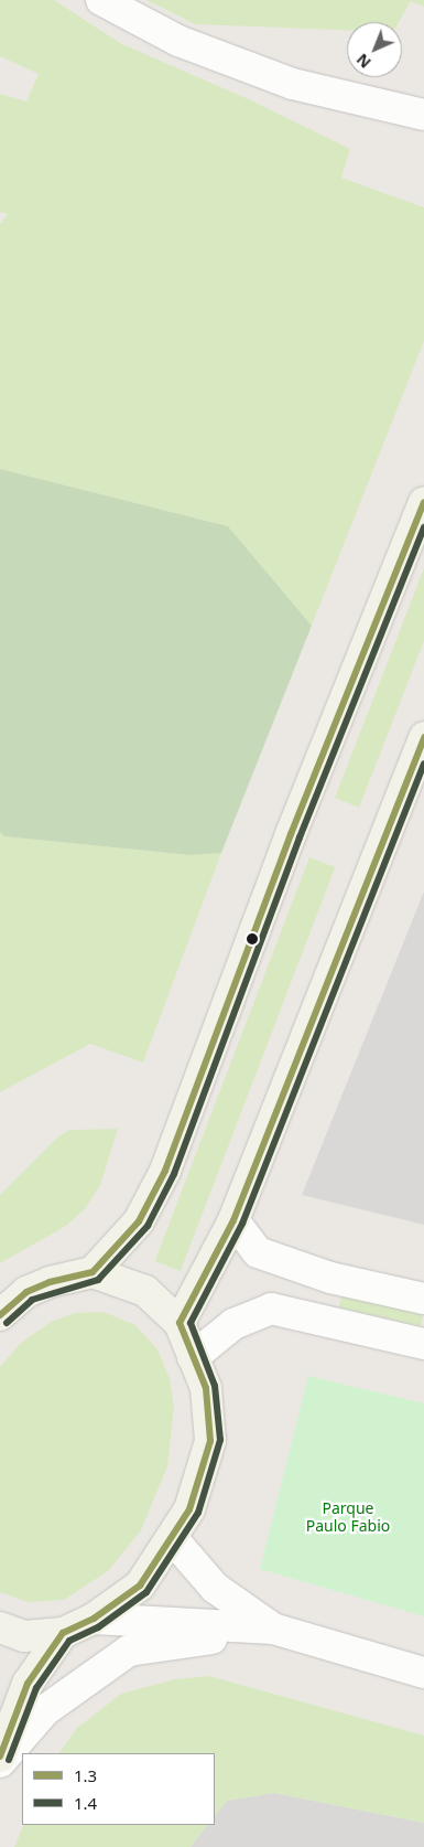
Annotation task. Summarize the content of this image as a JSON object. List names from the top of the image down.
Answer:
{
  "parks": ["Parque Paulo Fabio"],
  "lines": ["transit line 1.3", "transit line 1.4"],
  "legend": ["1.3", "1.4"],
  "north": "bottom left"
}
